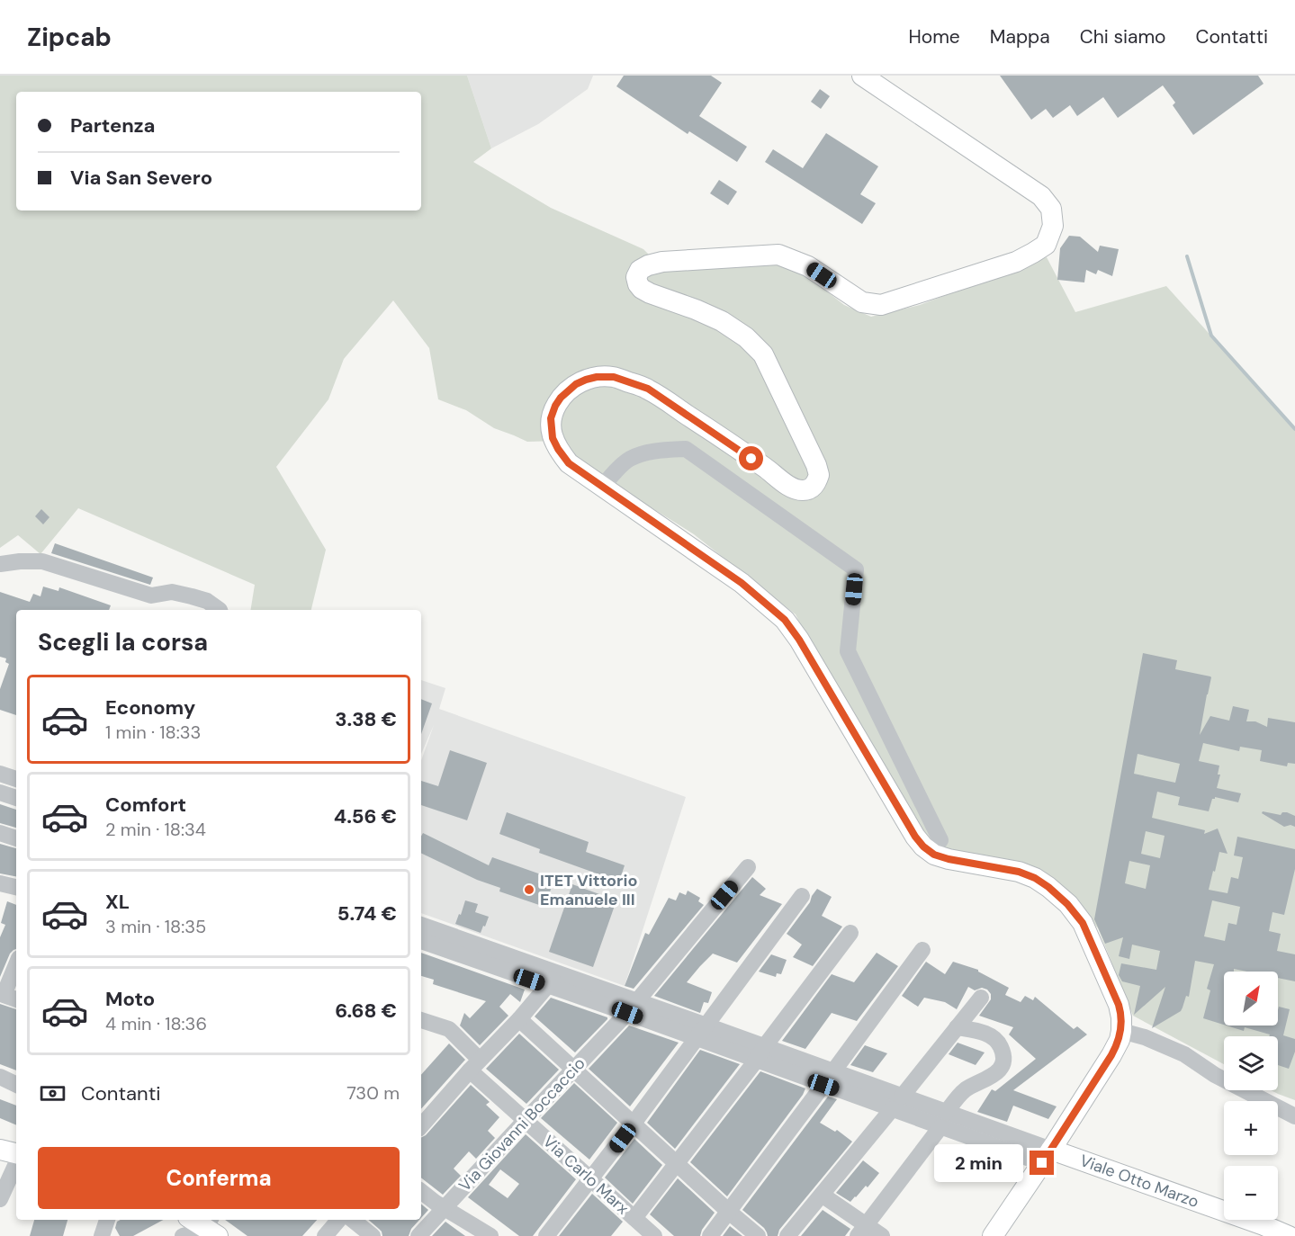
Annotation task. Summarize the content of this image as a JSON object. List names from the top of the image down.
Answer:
{
  "streets": {
    "main road": ["Viale Otto Marzo"],
    "street": ["Via Giovanni Boccaccio", "Via Carlo Marx"]
  },
  "crossings": [
    ["Via Giovanni Boccaccio", "Via Carlo Marx"]
  ],
  "places": ["ITET Vittorio Emanuele III"],
  "north": "top right",
  "page": {
    "header": "Zipcab",
    "nav": [
      "Home",
      "Mappa",
      "Chi siamo",
      "Contatti"
    ],
    "banner": ["Partenza", "Via San Severo"],
    "heading": "Scegli la corsa",
    "list": [
      {
        "name": "Economy",
        "note": "1 min · 18:33",
        "value": "3.38 €"
      },
      {
        "name": "Comfort",
        "note": "2 min · 18:34",
        "value": "4.56 €"
      },
      {
        "name": "XL",
        "note": "3 min · 18:35",
        "value": "5.74 €"
      },
      {
        "name": "Moto",
        "note": "4 min · 18:36",
        "value": "6.68 €"
      }
    ],
    "map_buttons": ["+", "−"],
    "pay": ["Contanti", "730 m"],
    "buttons": "Conferma",
    "bubble": "2 min"
  }
}
